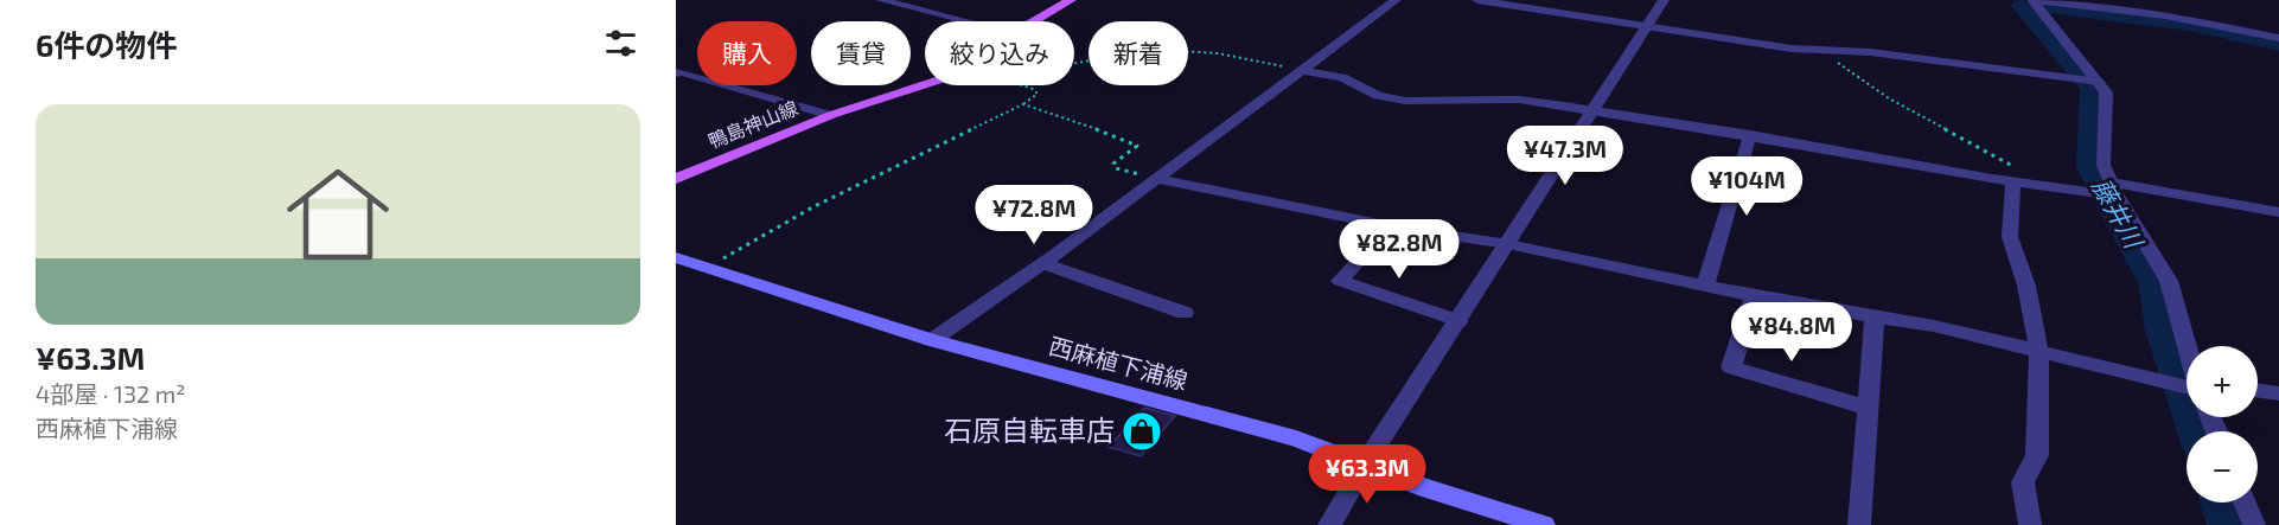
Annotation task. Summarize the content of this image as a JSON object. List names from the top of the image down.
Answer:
{
  "streets": {
    "main road": ["鴨島神山線", "西麻植下浦線"]
  },
  "water": ["藤井川"],
  "places": {
    "shop": ["石原自転車店"]
  },
  "page": {
    "heading": "6件の物件",
    "chip": [
      "購入",
      "賃貸",
      "絞り込み",
      "新着"
    ],
    "list": [
      {
        "name": "¥63.3M",
        "note": "4部屋 · 132 m² · 西麻植下浦線"
      }
    ],
    "price": [
      "¥47.3M",
      "¥104M",
      "¥72.8M",
      "¥82.8M",
      "¥84.8M",
      "¥63.3M"
    ],
    "map_buttons": ["+", "−"]
  }
}
